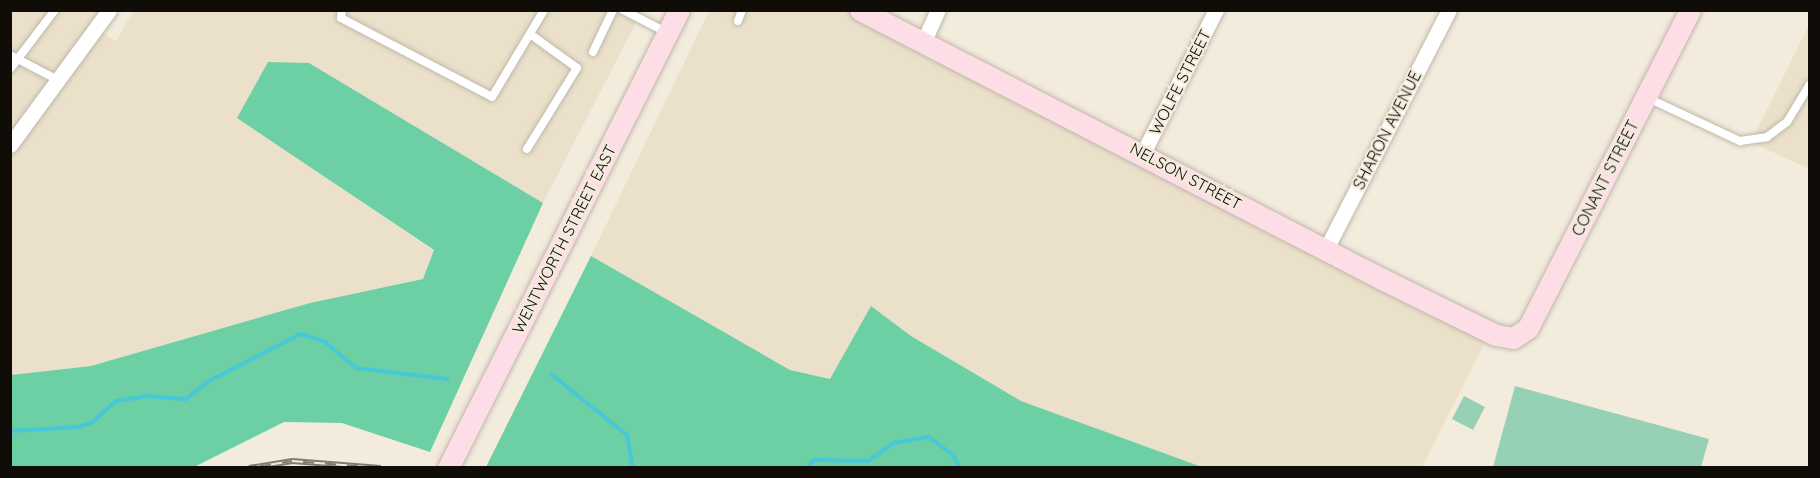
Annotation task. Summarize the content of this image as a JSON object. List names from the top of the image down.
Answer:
{
  "streets": {
    "street": [
      "WOLFE STREET",
      "SHARON AVENUE",
      "NELSON STREET",
      "CONANT STREET",
      "WENTWORTH STREET EAST"
    ]
  },
  "crossings": [
    ["WOLFE STREET", "NELSON STREET"],
    ["SHARON AVENUE", "NELSON STREET"],
    ["NELSON STREET", "CONANT STREET"]
  ]
}
